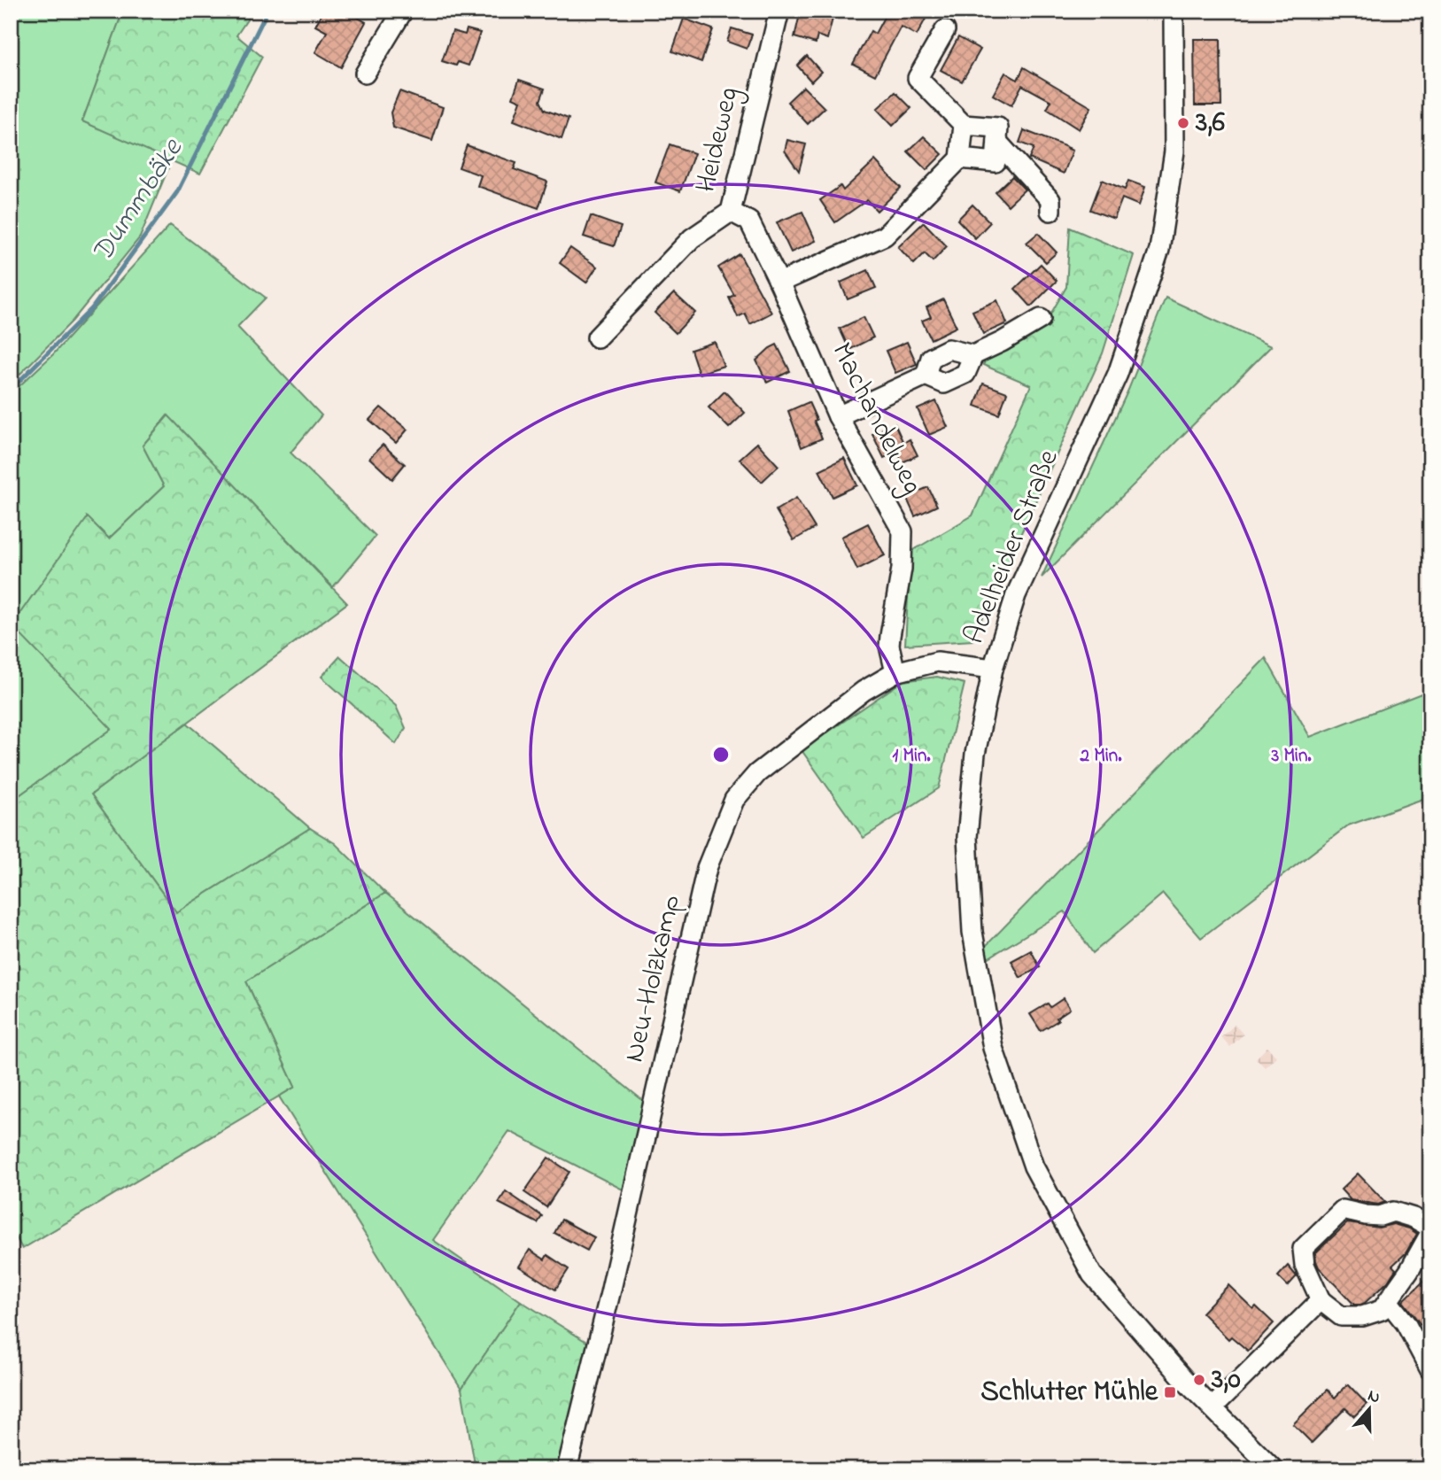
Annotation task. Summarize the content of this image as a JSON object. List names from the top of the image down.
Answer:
{
  "streets": {
    "street": [
      "Heideweg",
      "Machandelweg",
      "Adelheider Straße",
      "Neu-Holzkamp"
    ]
  },
  "crossings": [
    ["Heideweg", "Machandelweg"],
    ["Machandelweg", "Neu-Holzkamp"],
    ["Adelheider Straße", "Neu-Holzkamp"]
  ],
  "water": ["Dummbäke"],
  "places": {
    "other": ["3,6", "3,0"],
    "transit": ["Schlutter Mühle"]
  },
  "north": "top",
  "rings": ["1 Min.", "2 Min.", "3 Min."]
}
